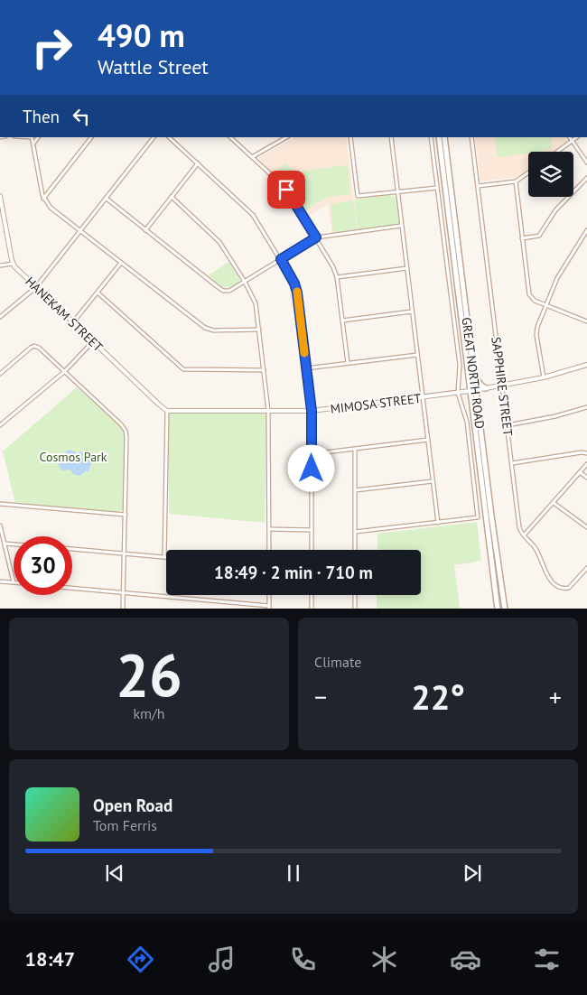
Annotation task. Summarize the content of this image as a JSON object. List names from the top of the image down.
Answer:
{
  "streets": {
    "main road": ["GREAT NORTH ROAD"],
    "street": ["HANEKAM STREET", "SAPPHIRE STREET", "MIMOSA STREET"]
  },
  "crossings": [
    ["HANEKAM STREET", "MIMOSA STREET"],
    ["GREAT NORTH ROAD", "MIMOSA STREET"],
    ["SAPPHIRE STREET", "MIMOSA STREET"]
  ],
  "parks": ["Cosmos Park"],
  "page": {
    "turn": ["490 m", "Wattle Street"],
    "then": "Then",
    "limit": "30",
    "trip": "18:49 · 2 min · 710 m",
    "tile": [
      ["26", "km/h"],
      "Climate"
    ],
    "heat": ["−", "22°", "+"],
    "song": ["Open Road", "Tom Ferris"],
    "tabs": "18:47"
  }
}
